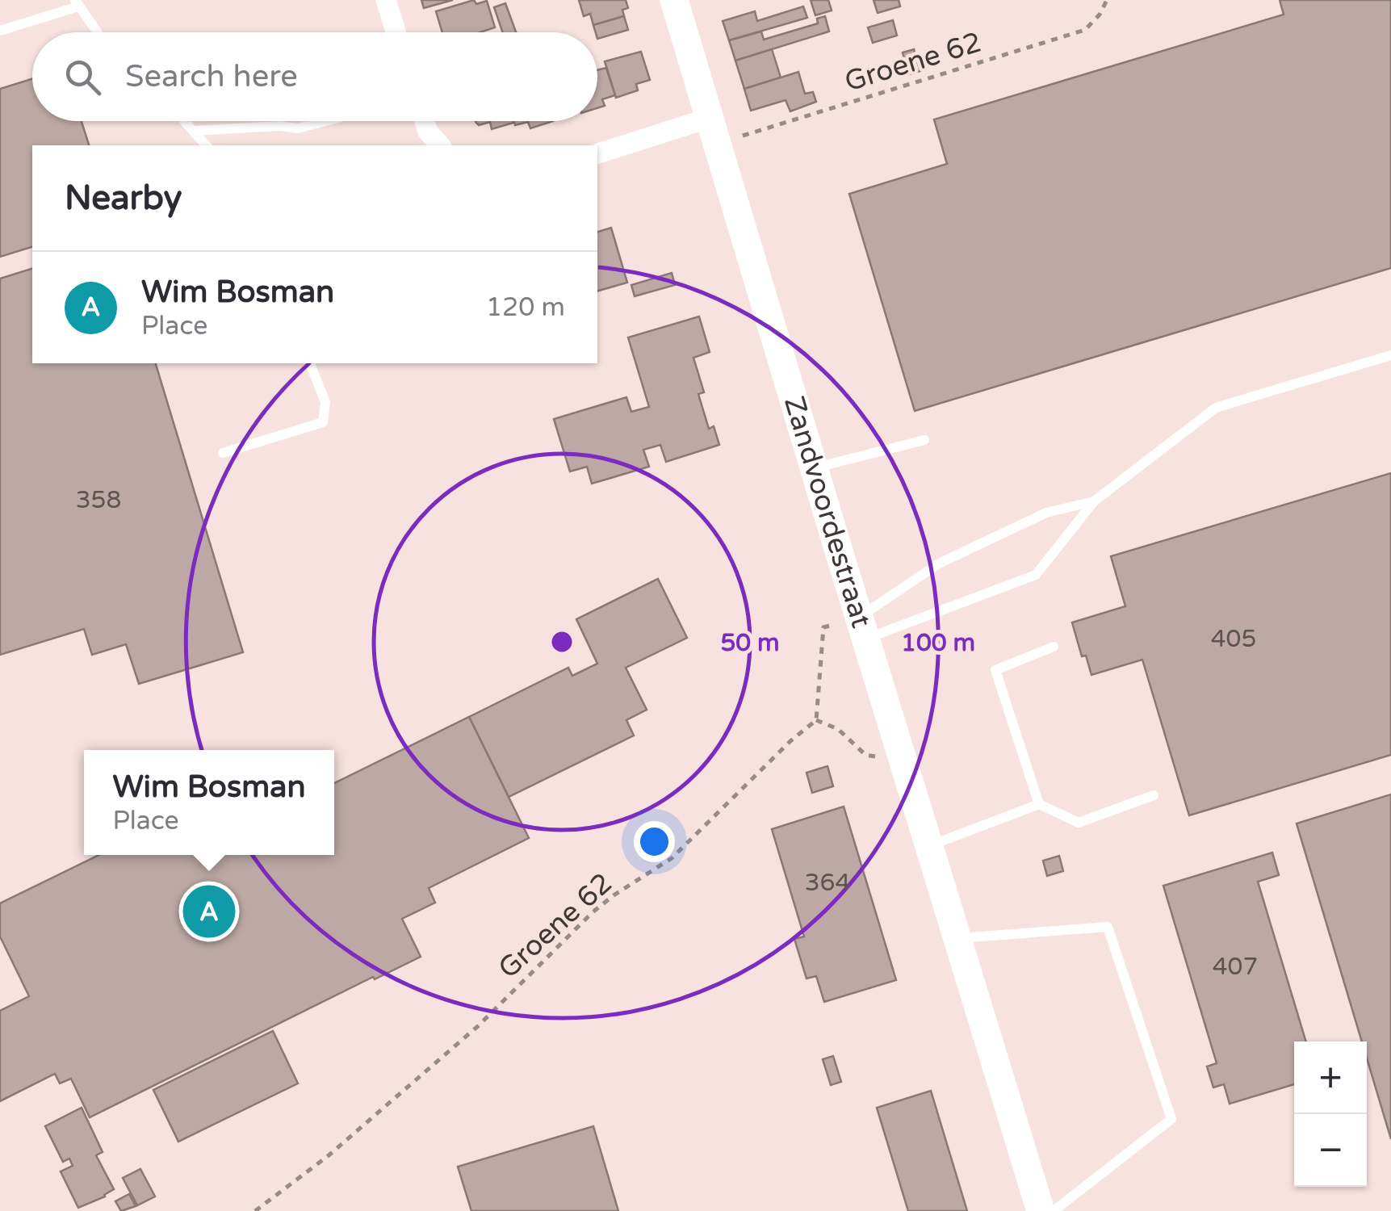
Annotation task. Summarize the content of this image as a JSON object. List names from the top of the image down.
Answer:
{
  "streets": {
    "main road": ["Zandvoordestraat"],
    "path": ["Groene 62"]
  },
  "crossings": [
    ["Groene 62", "Zandvoordestraat"]
  ],
  "house_numbers": [
    "358",
    "405",
    "364",
    "407"
  ],
  "page": {
    "search": "Search here",
    "heading": "Nearby",
    "list": [
      {
        "mark": "A",
        "name": "Wim Bosman",
        "note": "Place",
        "value": "120 m"
      }
    ],
    "popup": ["Wim Bosman", "Place"],
    "pins": "A",
    "map_buttons": ["+", "−"]
  },
  "rings": ["50 m", "100 m"]
}
